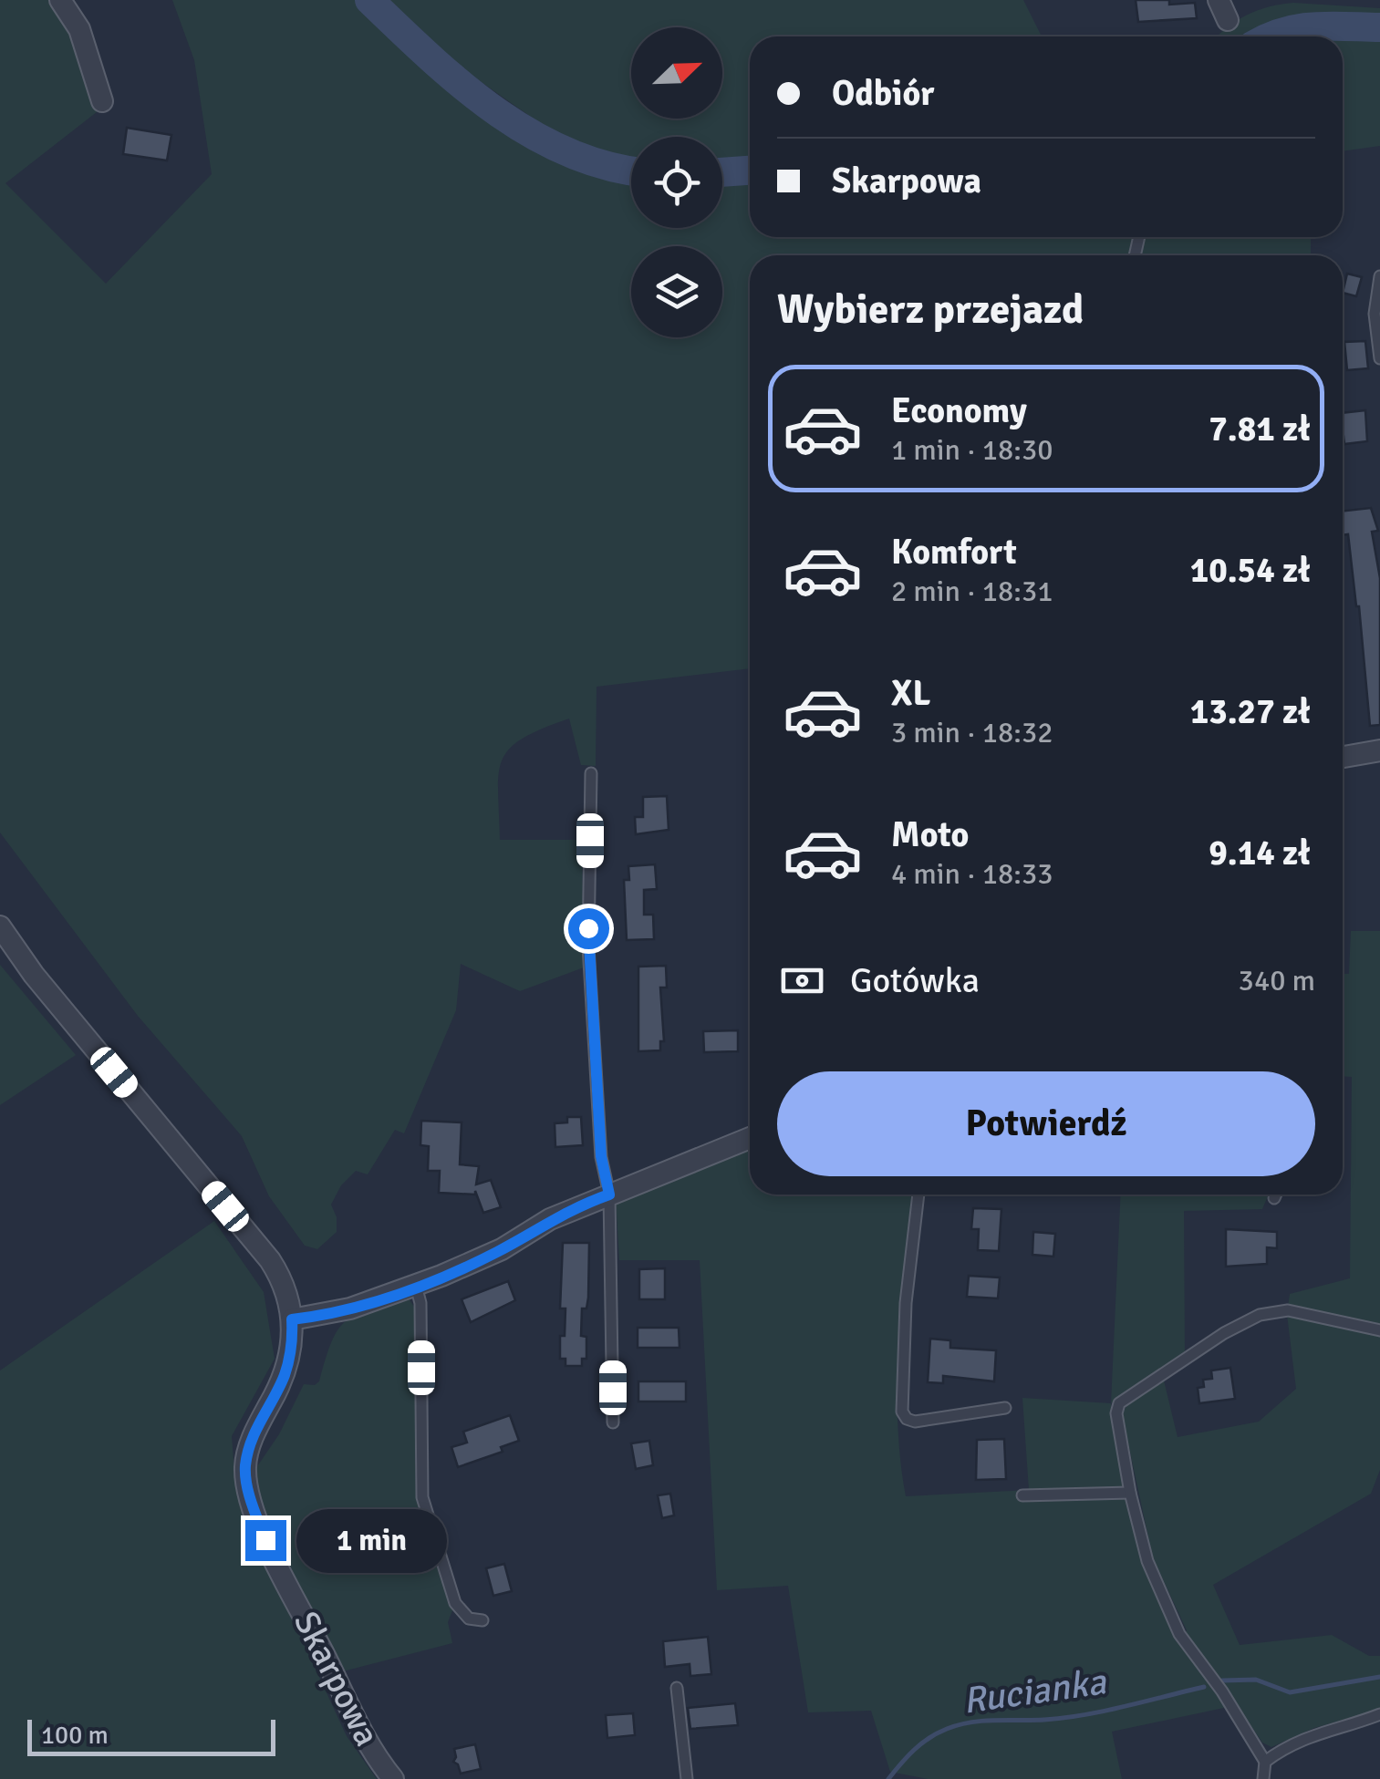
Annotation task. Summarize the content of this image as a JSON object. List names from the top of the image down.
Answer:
{
  "streets": {
    "street": ["Skarpowa"]
  },
  "water": ["Rucianka"],
  "scale_bar": "100 m",
  "north": "top right",
  "page": {
    "banner": ["Odbiór", "Skarpowa"],
    "heading": "Wybierz przejazd",
    "list": [
      {
        "name": "Economy",
        "note": "1 min · 18:30",
        "value": "7.81 zł"
      },
      {
        "name": "Komfort",
        "note": "2 min · 18:31",
        "value": "10.54 zł"
      },
      {
        "name": "XL",
        "note": "3 min · 18:32",
        "value": "13.27 zł"
      },
      {
        "name": "Moto",
        "note": "4 min · 18:33",
        "value": "9.14 zł"
      }
    ],
    "pay": ["Gotówka", "340 m"],
    "buttons": "Potwierdź",
    "bubble": "1 min",
    "scale": "100 m"
  }
}
